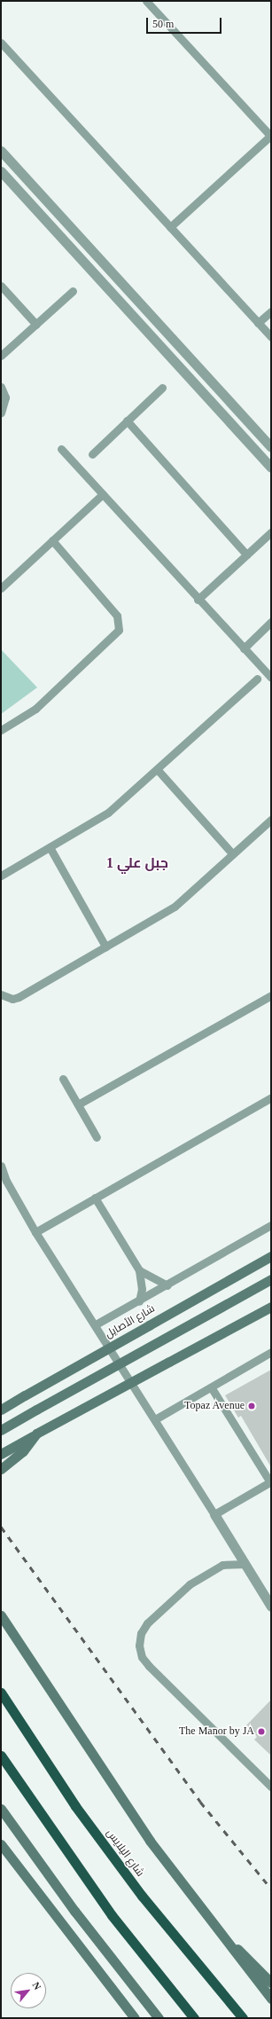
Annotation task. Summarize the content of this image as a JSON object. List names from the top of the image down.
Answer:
{
  "streets": {
    "highway": ["شارع اليلايس"],
    "main road": ["شارع الأصايل"]
  },
  "districts": ["جبل علي 1"],
  "places": ["Topaz Avenue", "The Manor by JA"],
  "scale_bar": "50 m",
  "north": "top right"
}
